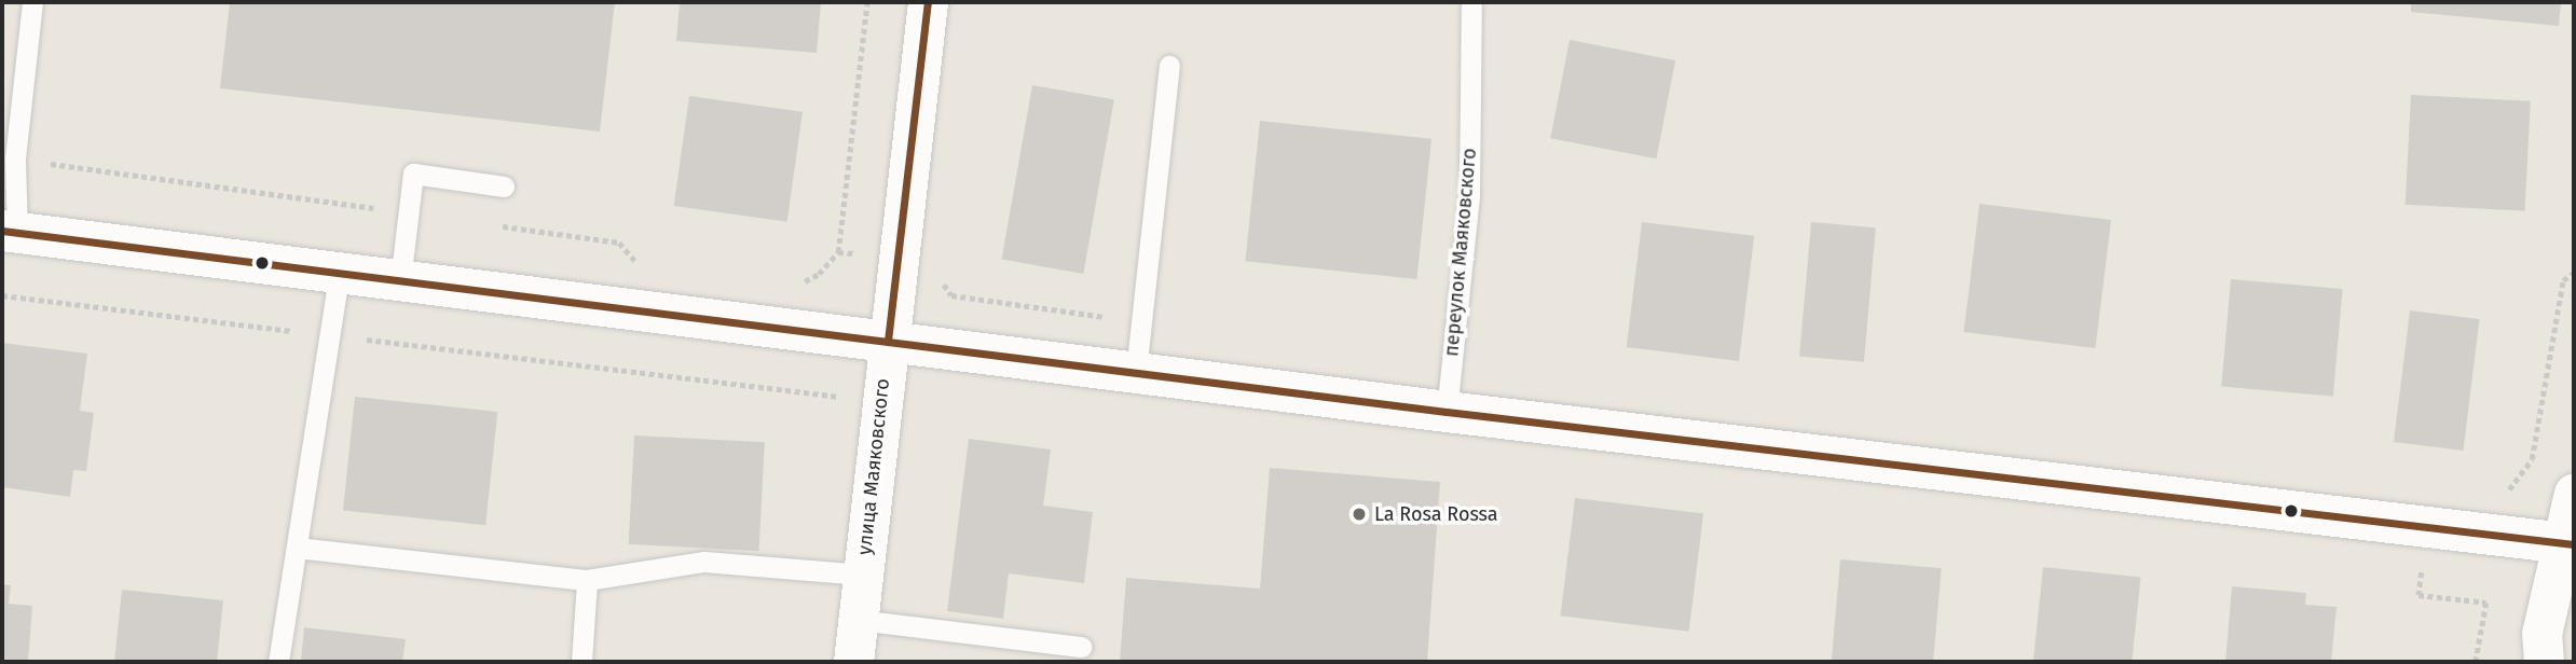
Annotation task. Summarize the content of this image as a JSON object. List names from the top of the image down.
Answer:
{
  "streets": {
    "street": ["улица Маяковского"],
    "lane": ["переулок Маяковского"]
  },
  "places": ["La Rosa Rossa"]
}
